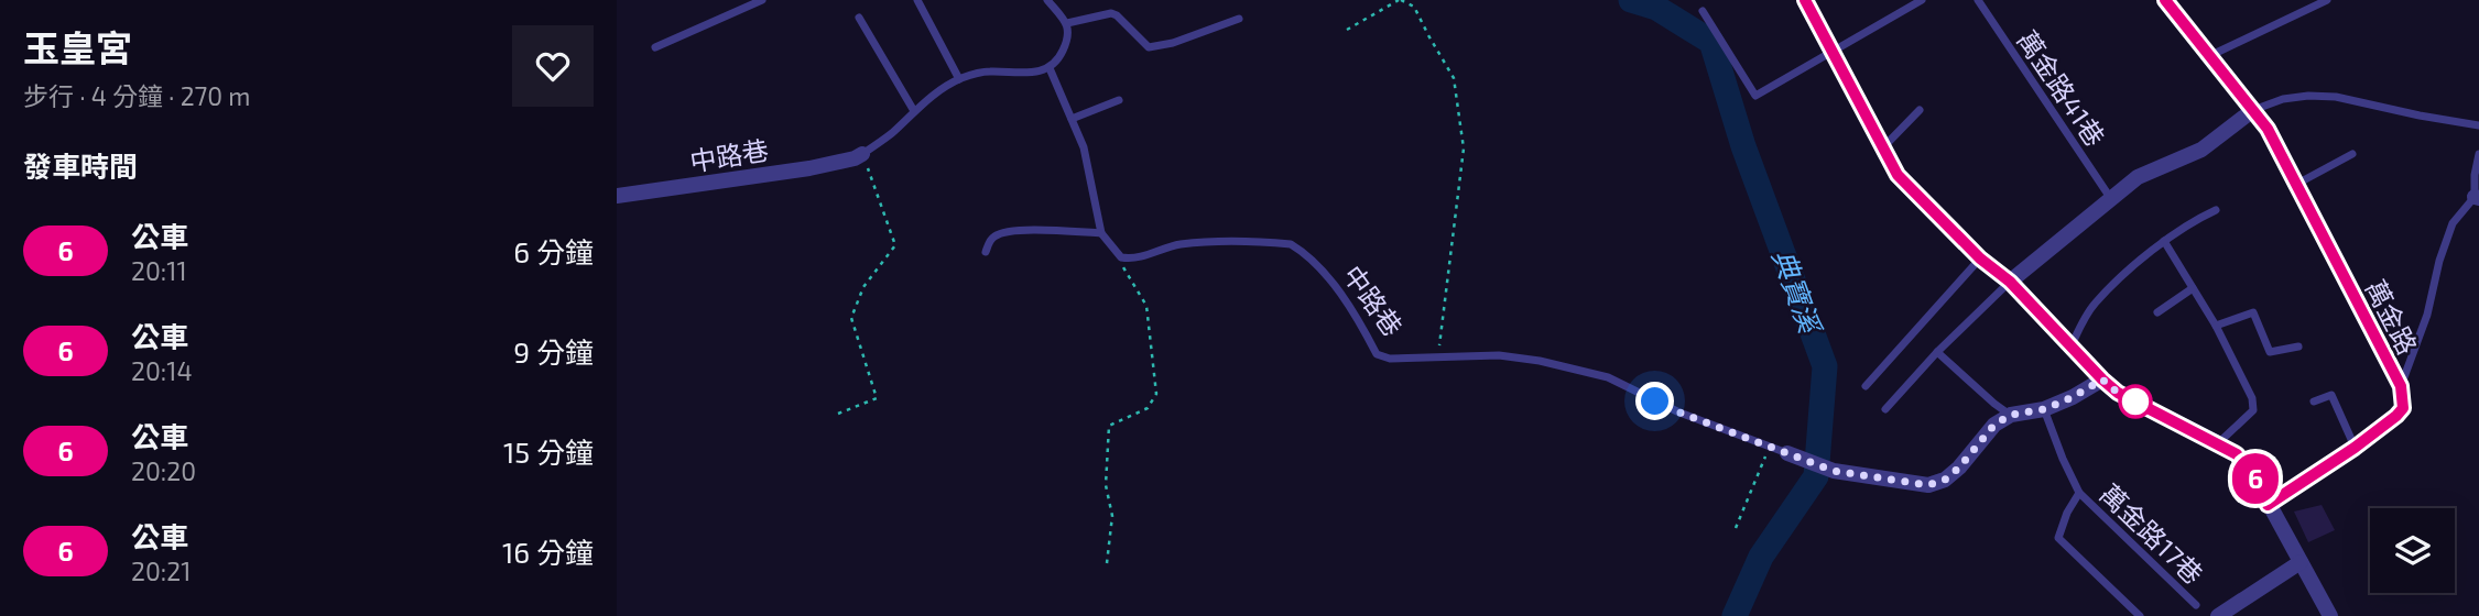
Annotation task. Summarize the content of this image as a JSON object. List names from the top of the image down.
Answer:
{
  "streets": {
    "street": ["中路巷", "萬金路"],
    "lane": ["萬金路41巷", "萬金路17巷"]
  },
  "water": ["典寶溪"],
  "lines": ["bus line 6"],
  "page": {
    "heading": [
      ["玉皇宮", "步行 · 4 分鐘 · 270 m"],
      "發車時間"
    ],
    "on_map": "6",
    "list": [
      {
        "mark": "6",
        "name": "公車",
        "note": "20:11",
        "value": "6 分鐘"
      },
      {
        "mark": "6",
        "name": "公車",
        "note": "20:14",
        "value": "9 分鐘"
      },
      {
        "mark": "6",
        "name": "公車",
        "note": "20:20",
        "value": "15 分鐘"
      },
      {
        "mark": "6",
        "name": "公車",
        "note": "20:21",
        "value": "16 分鐘"
      }
    ]
  }
}
